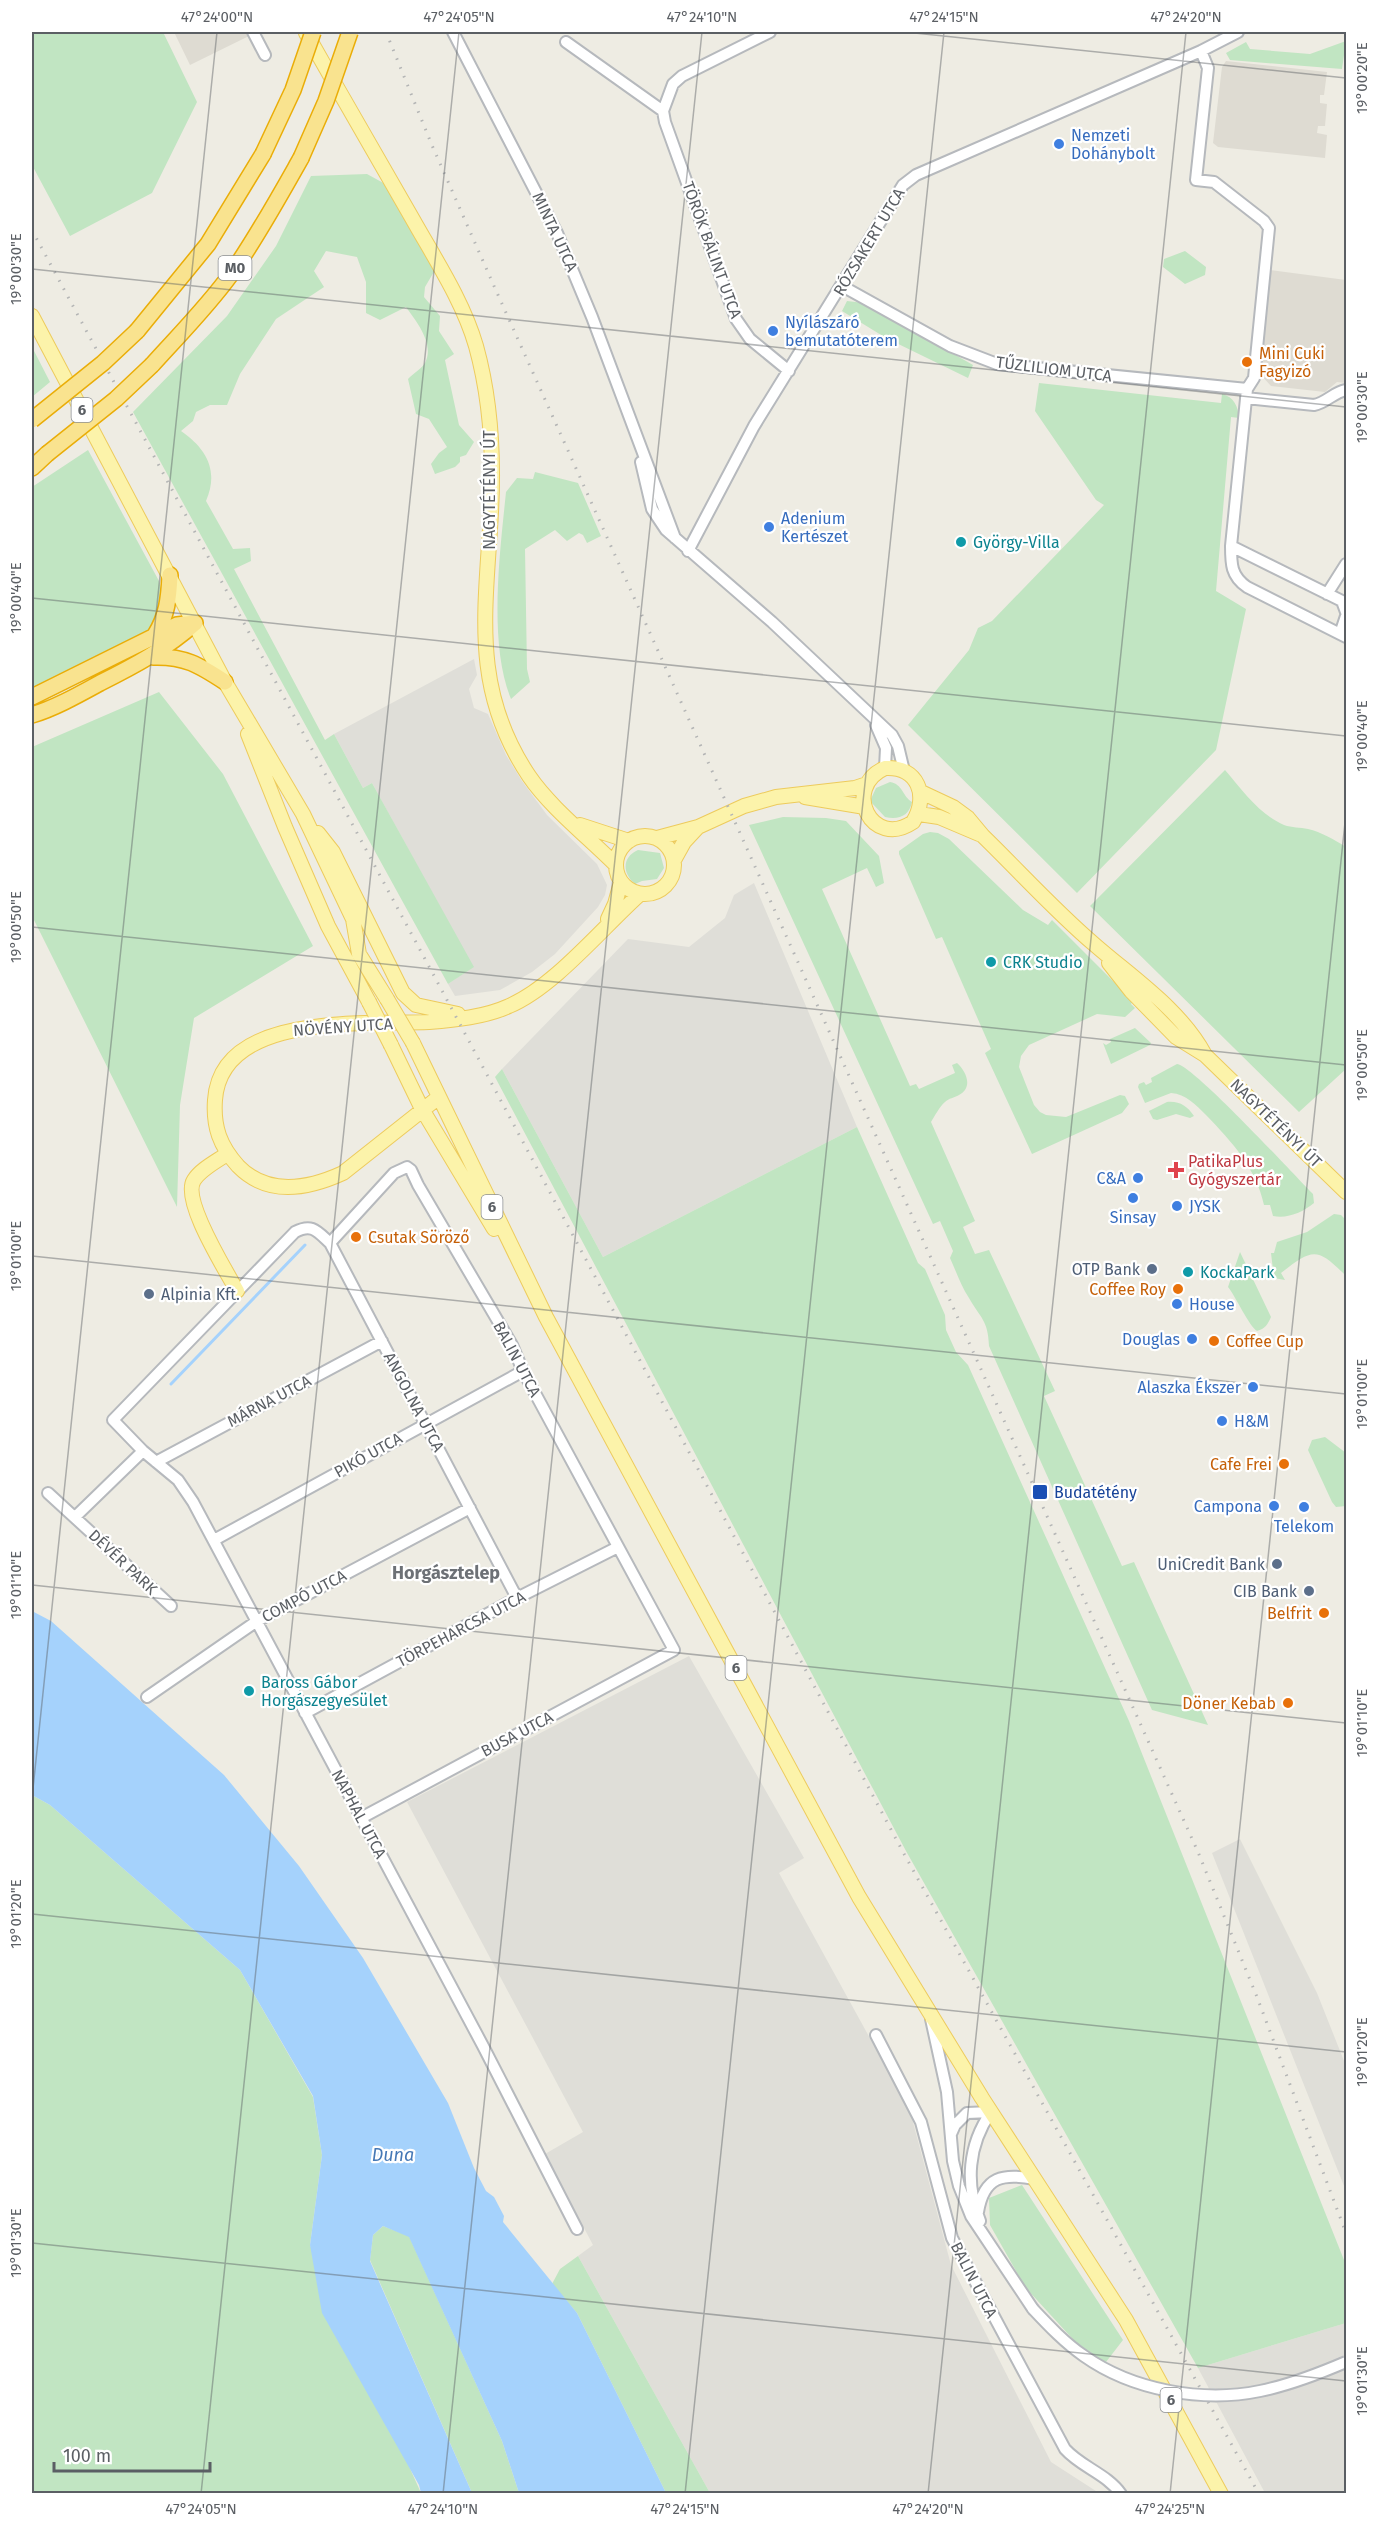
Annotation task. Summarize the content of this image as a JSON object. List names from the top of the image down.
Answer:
{
  "streets": {
    "highway": ["M0"],
    "main road": ["6", "NAGYTÉTÉNYI ÚT", "NÖVÉNY UTCA"],
    "street": [
      "MINTA UTCA",
      "RÓZSAKERT UTCA",
      "TÖRÖK BÁLINT UTCA",
      "TŰZLILIOM UTCA",
      "BALIN UTCA",
      "MÁRNA UTCA",
      "ANGOLNA UTCA",
      "PIKÓ UTCA",
      "DÉVÉR PARK",
      "COMPÓ UTCA",
      "TÖRPEHARCSA UTCA",
      "BUSA UTCA",
      "NAPHAL UTCA"
    ]
  },
  "crossings": [
    ["MINTA UTCA", "RÓZSAKERT UTCA"],
    ["MINTA UTCA", "NAGYTÉTÉNYI ÚT"],
    ["RÓZSAKERT UTCA", "TÖRÖK BÁLINT UTCA"],
    ["RÓZSAKERT UTCA", "TŰZLILIOM UTCA"],
    ["RÓZSAKERT UTCA", "NAGYTÉTÉNYI ÚT"],
    ["6", "NÖVÉNY UTCA"],
    ["NAGYTÉTÉNYI ÚT", "NÖVÉNY UTCA"],
    ["BALIN UTCA", "ANGOLNA UTCA"],
    ["BALIN UTCA", "PIKÓ UTCA"],
    ["BALIN UTCA", "TÖRPEHARCSA UTCA"],
    ["BALIN UTCA", "BUSA UTCA"],
    ["MÁRNA UTCA", "ANGOLNA UTCA"],
    ["MÁRNA UTCA", "NAPHAL UTCA"],
    ["ANGOLNA UTCA", "PIKÓ UTCA"],
    ["ANGOLNA UTCA", "COMPÓ UTCA"],
    ["ANGOLNA UTCA", "TÖRPEHARCSA UTCA"],
    ["ANGOLNA UTCA", "NAPHAL UTCA"],
    ["PIKÓ UTCA", "NAPHAL UTCA"],
    ["DÉVÉR PARK", "NAPHAL UTCA"],
    ["COMPÓ UTCA", "NAPHAL UTCA"],
    ["TÖRPEHARCSA UTCA", "NAPHAL UTCA"],
    ["BUSA UTCA", "NAPHAL UTCA"]
  ],
  "districts": ["Horgásztelep"],
  "water": ["Duna"],
  "places": {
    "other": [
      "Nemzeti Dohánybolt",
      "Nyílászáró bemutatóterem",
      "Mini Cuki Fagyizó",
      "Adenium Kertészet",
      "György-Villa",
      "CRK Studio",
      "C&A",
      "Sinsay",
      "JYSK",
      "Csutak Söröző",
      "OTP Bank",
      "KockaPark",
      "Coffee Roy",
      "Alpinia Kft.",
      "House",
      "Douglas",
      "Coffee Cup",
      "Alaszka Ékszer",
      "H&M",
      "Cafe Frei",
      "Campona",
      "Telekom",
      "UniCredit Bank",
      "CIB Bank",
      "Belfrit",
      "Baross Gábor Horgászegyesület",
      "Döner Kebab"
    ],
    "health": ["PatikaPlus Gyógyszertár"],
    "transit": ["Budatétény"]
  },
  "scale_bar": "100 m",
  "coordinates": [
    "47°24'00\"N",
    "47°24'05\"N",
    "47°24'10\"N",
    "47°24'15\"N",
    "47°24'20\"N",
    "19°00'20\"E",
    "19°00'30\"E",
    "19°00'40\"E",
    "19°00'50\"E",
    "19°01'00\"E",
    "19°01'10\"E",
    "19°01'20\"E",
    "19°01'30\"E",
    "47°24'25\"N"
  ]
}
